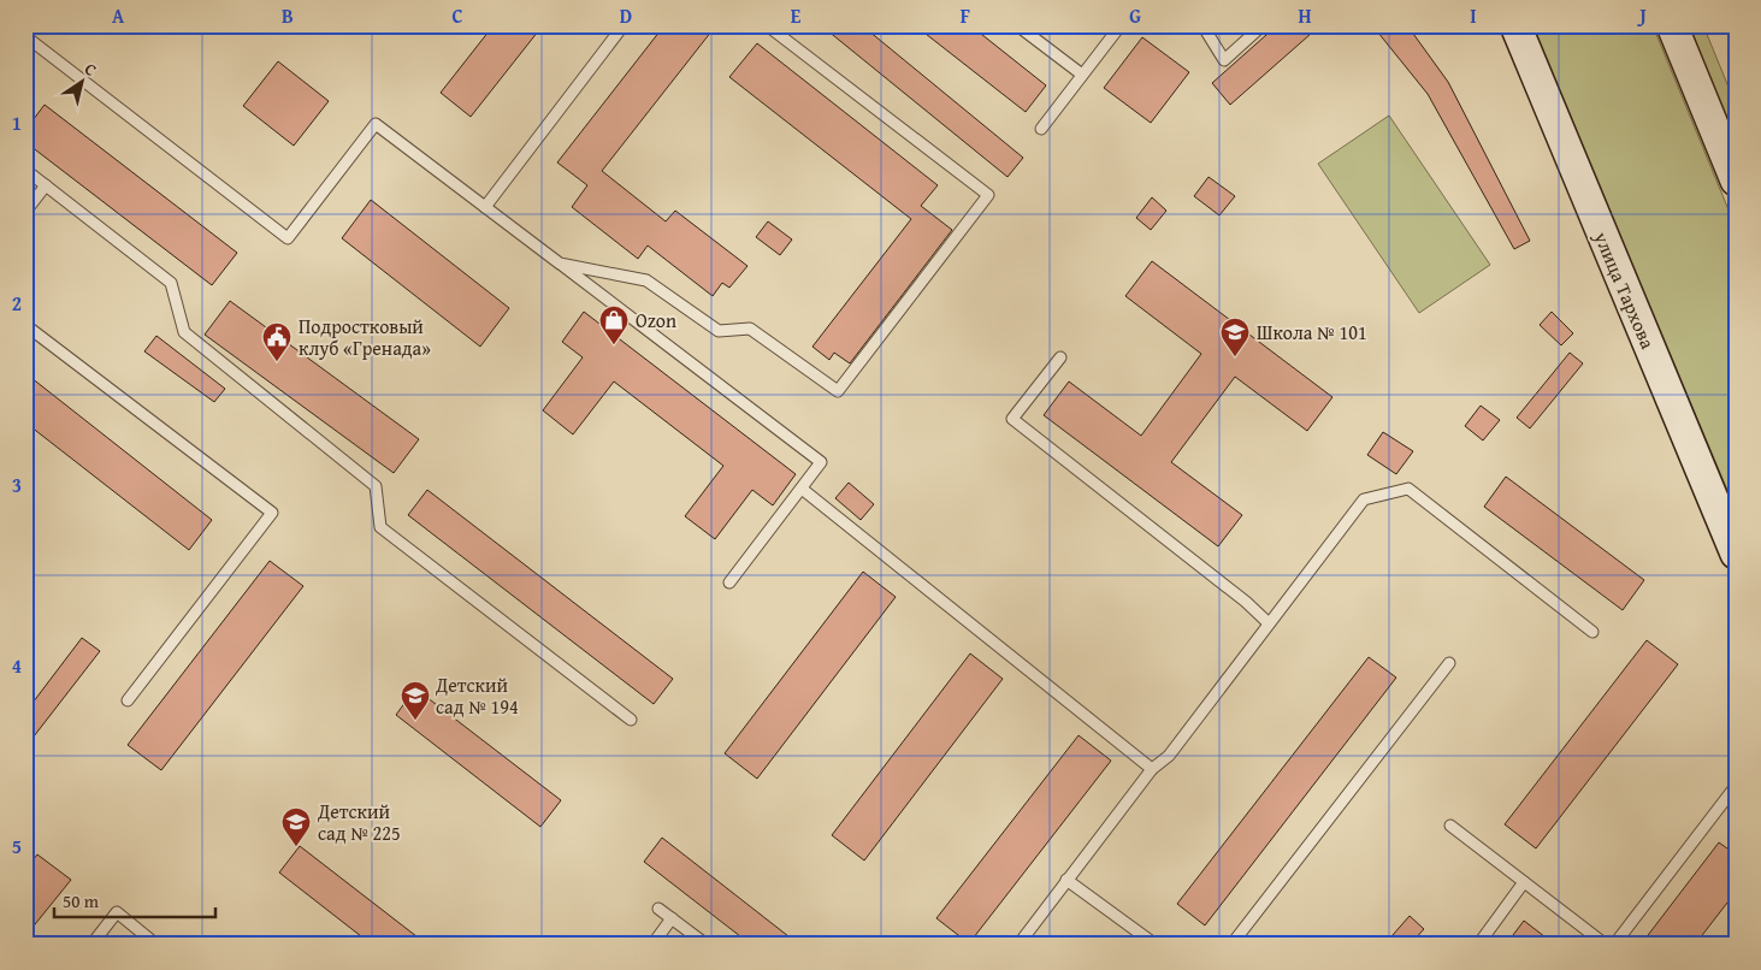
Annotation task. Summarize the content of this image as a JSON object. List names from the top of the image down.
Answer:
{
  "streets": {
    "main road": ["улица Тархова"]
  },
  "places": {
    "shop": ["Ozon"],
    "school or university": ["Школа № 101", "Детский сад № 194", "Детский сад № 225"],
    "public building": ["Подростковый клуб «Гренада»"]
  },
  "scale_bar": "50 m",
  "north": "top right",
  "grid": {
    "columns": [
      "A",
      "B",
      "C",
      "D",
      "E",
      "F",
      "G",
      "H",
      "I",
      "J"
    ],
    "rows": [
      "1",
      "2",
      "3",
      "4",
      "5"
    ]
  }
}
